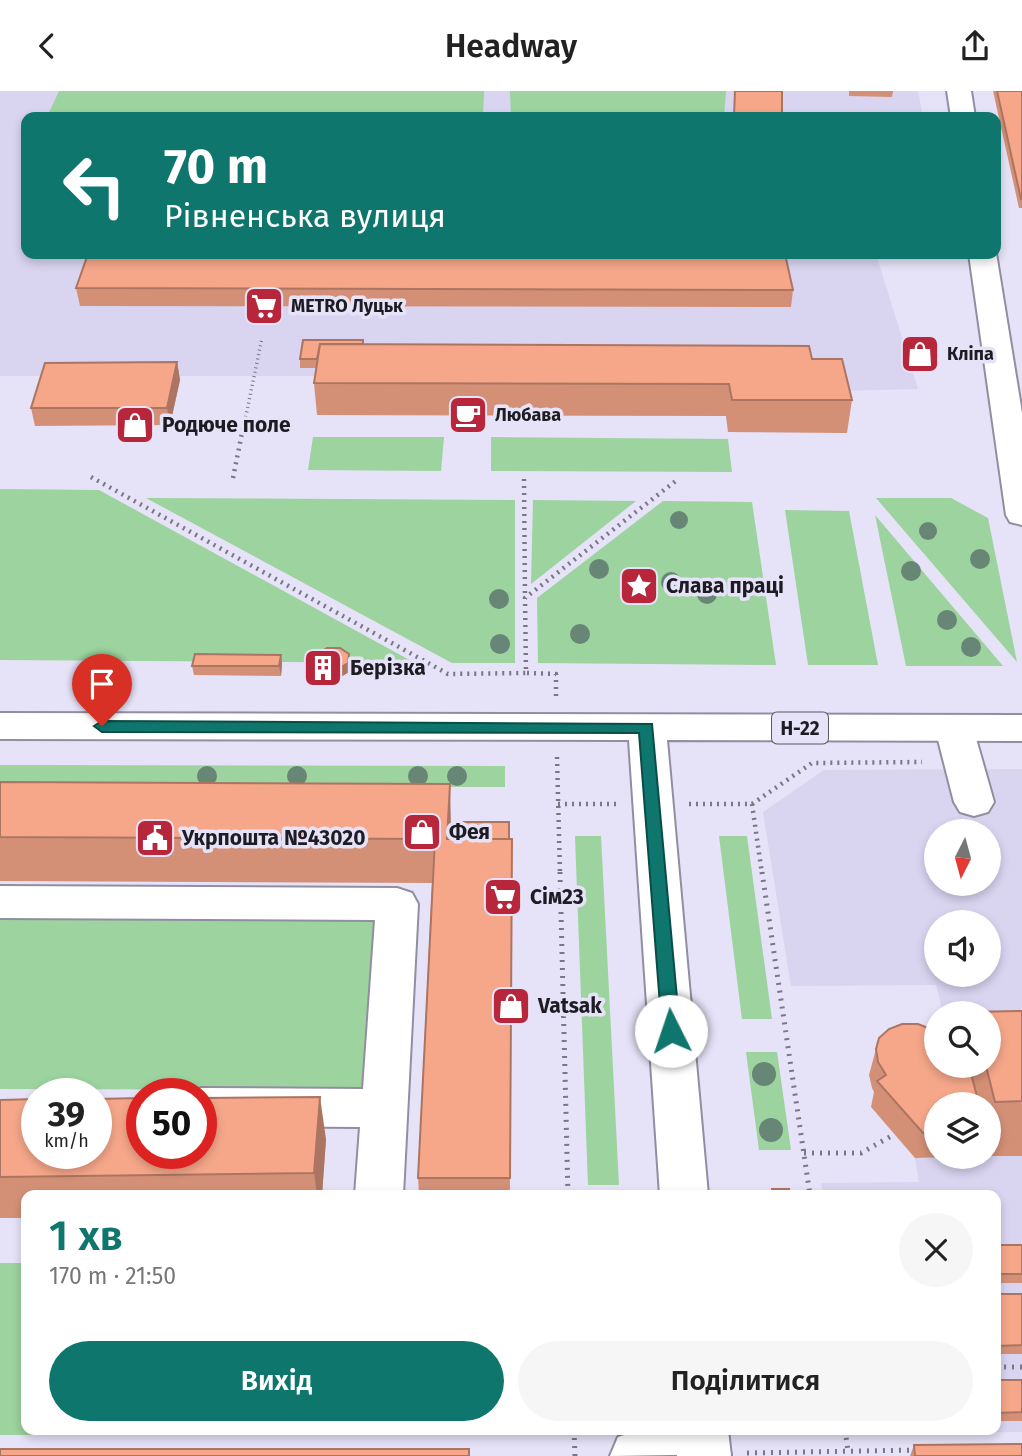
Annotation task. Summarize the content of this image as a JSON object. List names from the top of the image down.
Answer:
{
  "streets": {
    "main road": ["Н-22"]
  },
  "places": {
    "supermarket": ["METRO Луцьк", "Сім23"],
    "shop": [
      "Кліпа",
      "Родюче поле",
      "Фея",
      "Vatsak"
    ],
    "cafe": ["Любава"],
    "place": ["Слава праці"],
    "building": ["Берізка"],
    "public building": ["Укрпошта №43020"]
  },
  "north": "bottom",
  "page": {
    "header": "Headway",
    "turn": ["70 m", "Рівненська вулиця"],
    "speed": "39 km/h",
    "limit": "50",
    "heading": ["1 хв", "170 m · 21:50"],
    "buttons": ["Вихід", "Поділитися"]
  }
}
